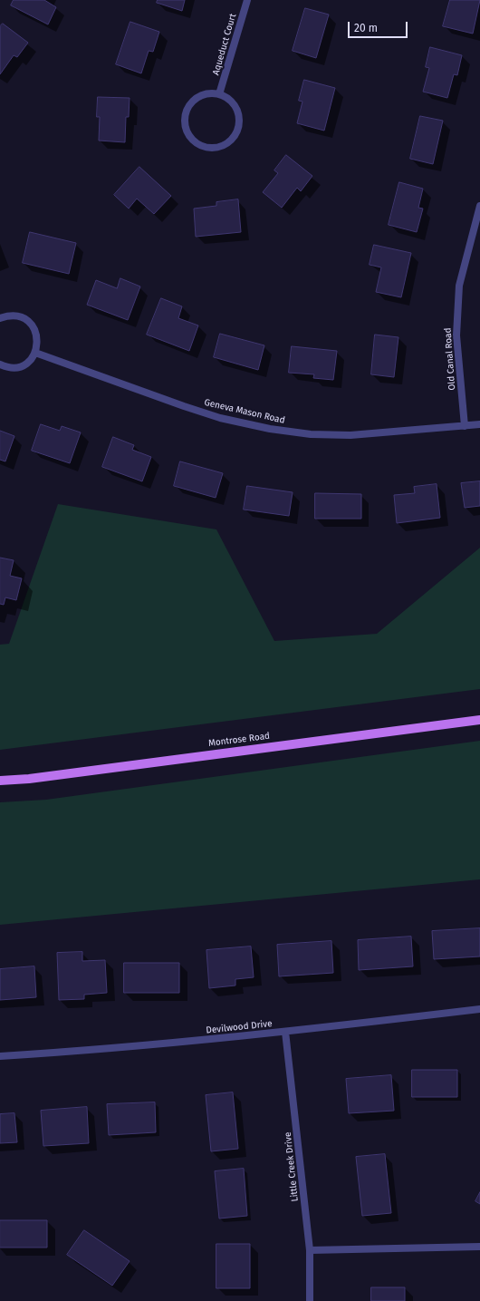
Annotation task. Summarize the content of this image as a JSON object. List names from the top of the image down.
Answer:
{
  "streets": {
    "main road": ["Montrose Road"],
    "street": [
      "Aqueduct Court",
      "Old Canal Road",
      "Geneva Mason Road",
      "Devilwood Drive",
      "Little Creek Drive"
    ]
  },
  "crossings": [
    ["Old Canal Road", "Geneva Mason Road"],
    ["Devilwood Drive", "Little Creek Drive"]
  ],
  "scale_bar": "20 m"
}
